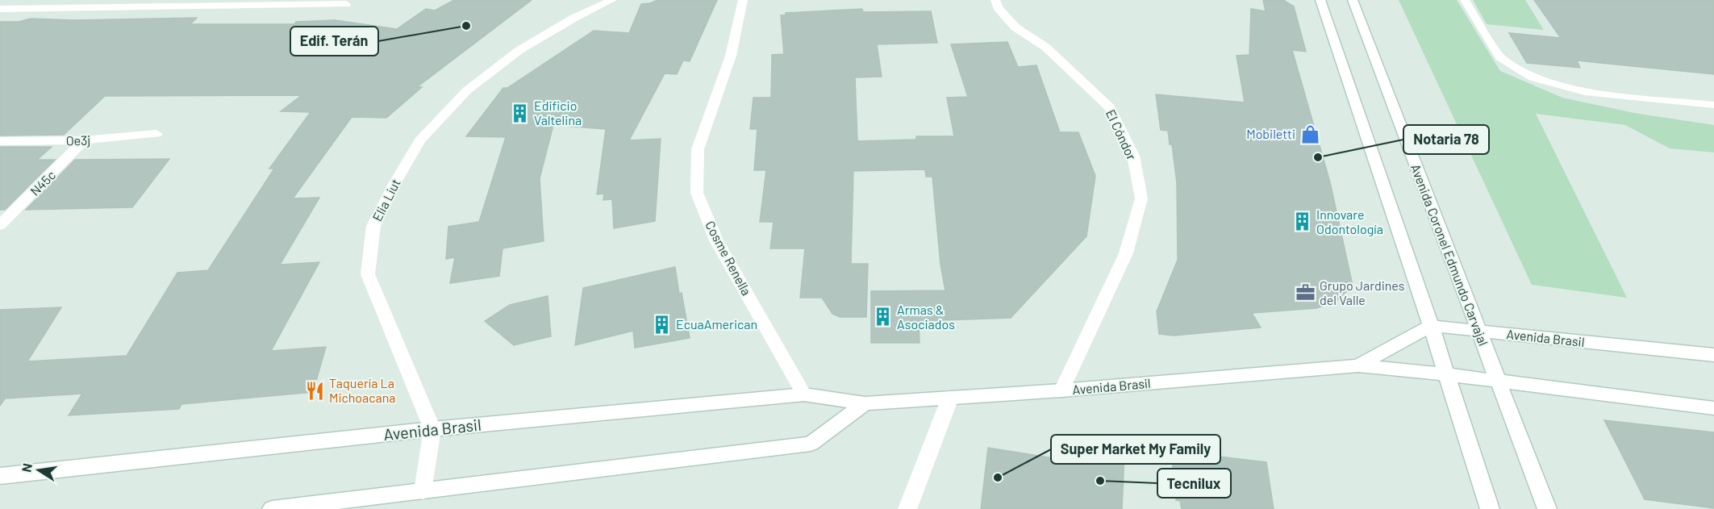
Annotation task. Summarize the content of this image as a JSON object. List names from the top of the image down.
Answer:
{
  "streets": {
    "street": [
      "El Cóndor",
      "Oe3j",
      "N45c",
      "Elia Liut",
      "Avenida Coronel Edmundo Carvajal",
      "Cosme Renella",
      "Avenida Brasil"
    ]
  },
  "crossings": [
    ["El Cóndor", "Avenida Brasil"],
    ["Oe3j", "N45c"],
    ["Elia Liut", "Avenida Brasil"],
    ["Avenida Coronel Edmundo Carvajal", "Avenida Brasil"],
    ["Cosme Renella", "Avenida Brasil"]
  ],
  "places": {
    "other": [
      "Edif. Terán",
      "Notaria 78",
      "Super Market My Family",
      "Tecnilux"
    ],
    "building": [
      "Edificio Valtelina",
      "Innovare Odontología",
      "Armas & Asociados",
      "EcuaAmerican"
    ],
    "shop": ["Mobiletti"],
    "office": ["Grupo Jardines del Valle"],
    "restaurant": ["Taquería La Michoacana"]
  },
  "north": "left"
}
